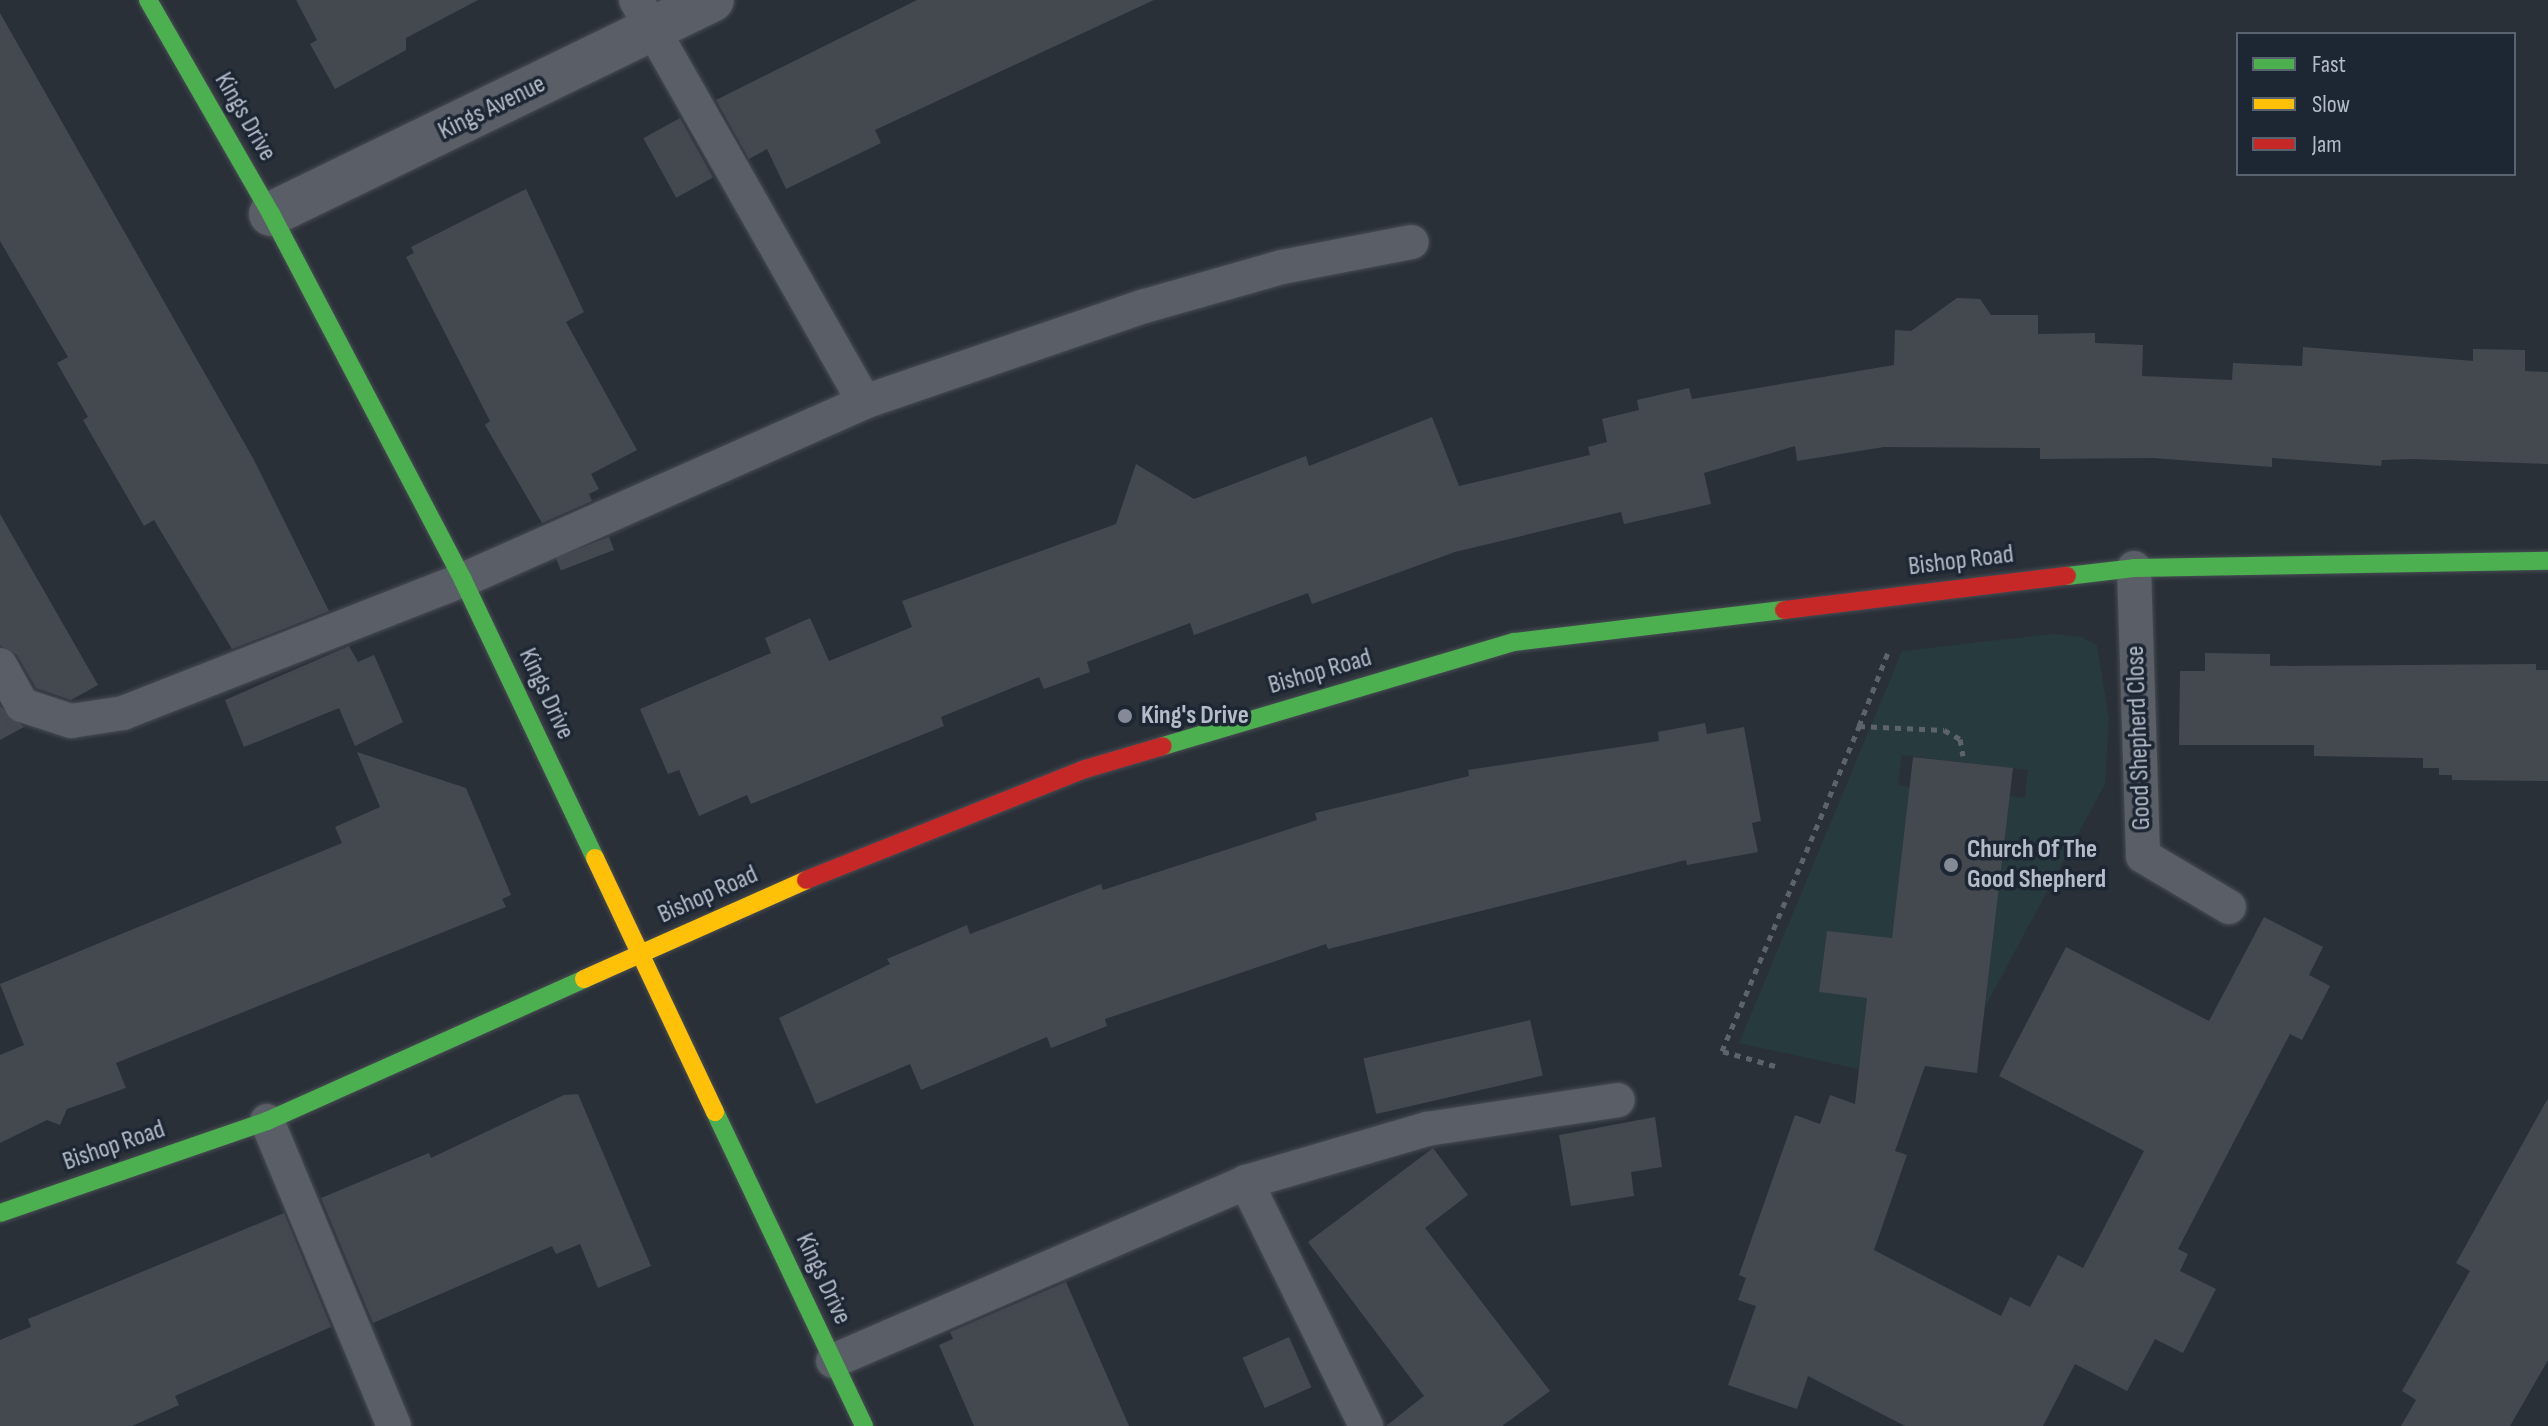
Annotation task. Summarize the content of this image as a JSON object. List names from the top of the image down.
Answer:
{
  "streets": {
    "street": ["Kings Avenue", "Kings Drive", "Bishop Road"],
    "lane": ["Good Shepherd Close"]
  },
  "crossings": [
    ["Kings Avenue", "Kings Drive"],
    ["Kings Drive", "Bishop Road"],
    ["Bishop Road", "Good Shepherd Close"]
  ],
  "places": ["King's Drive", "Church Of The Good Shepherd"],
  "legend": ["Fast", "Slow", "Jam"]
}
